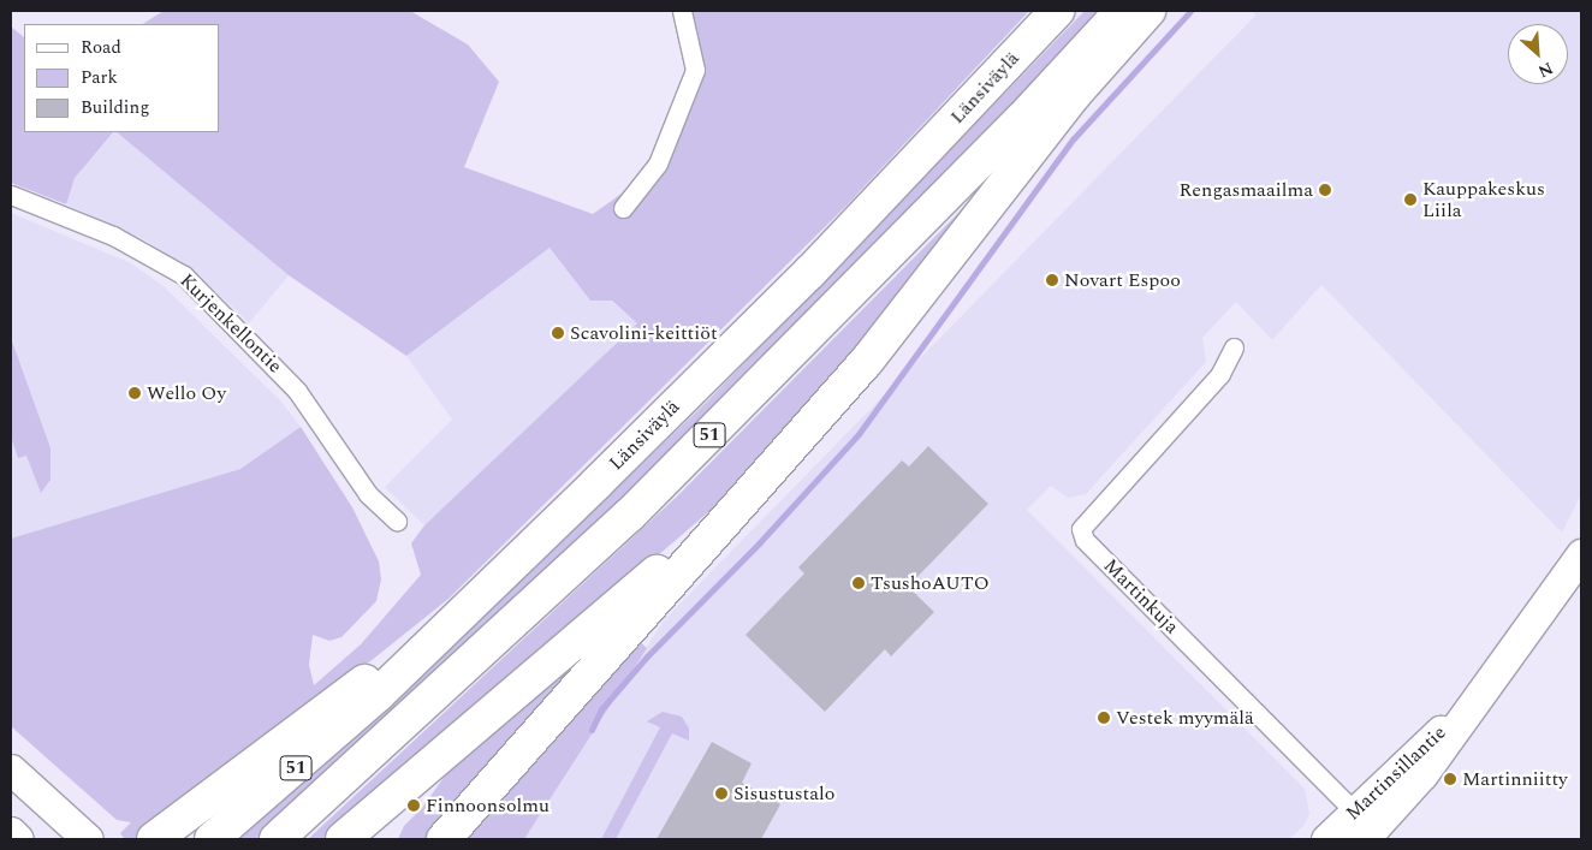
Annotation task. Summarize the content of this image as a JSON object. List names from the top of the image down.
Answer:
{
  "streets": {
    "highway": ["Länsiväylä", "51"],
    "main road": ["Martinsillantie"],
    "street": ["Kurjenkellontie", "Martinkuja"]
  },
  "crossings": [
    ["Martinkuja", "Martinsillantie"]
  ],
  "places": [
    "Rengasmaailma",
    "Kauppakeskus Liila",
    "Novart Espoo",
    "Scavolini-keittiöt",
    "Wello Oy",
    "TsushoAUTO",
    "Vestek myymälä",
    "Martinniitty",
    "Sisustustalo",
    "Finnoonsolmu"
  ],
  "legend": ["Road", "Park", "Building"],
  "north": "bottom right"
}
